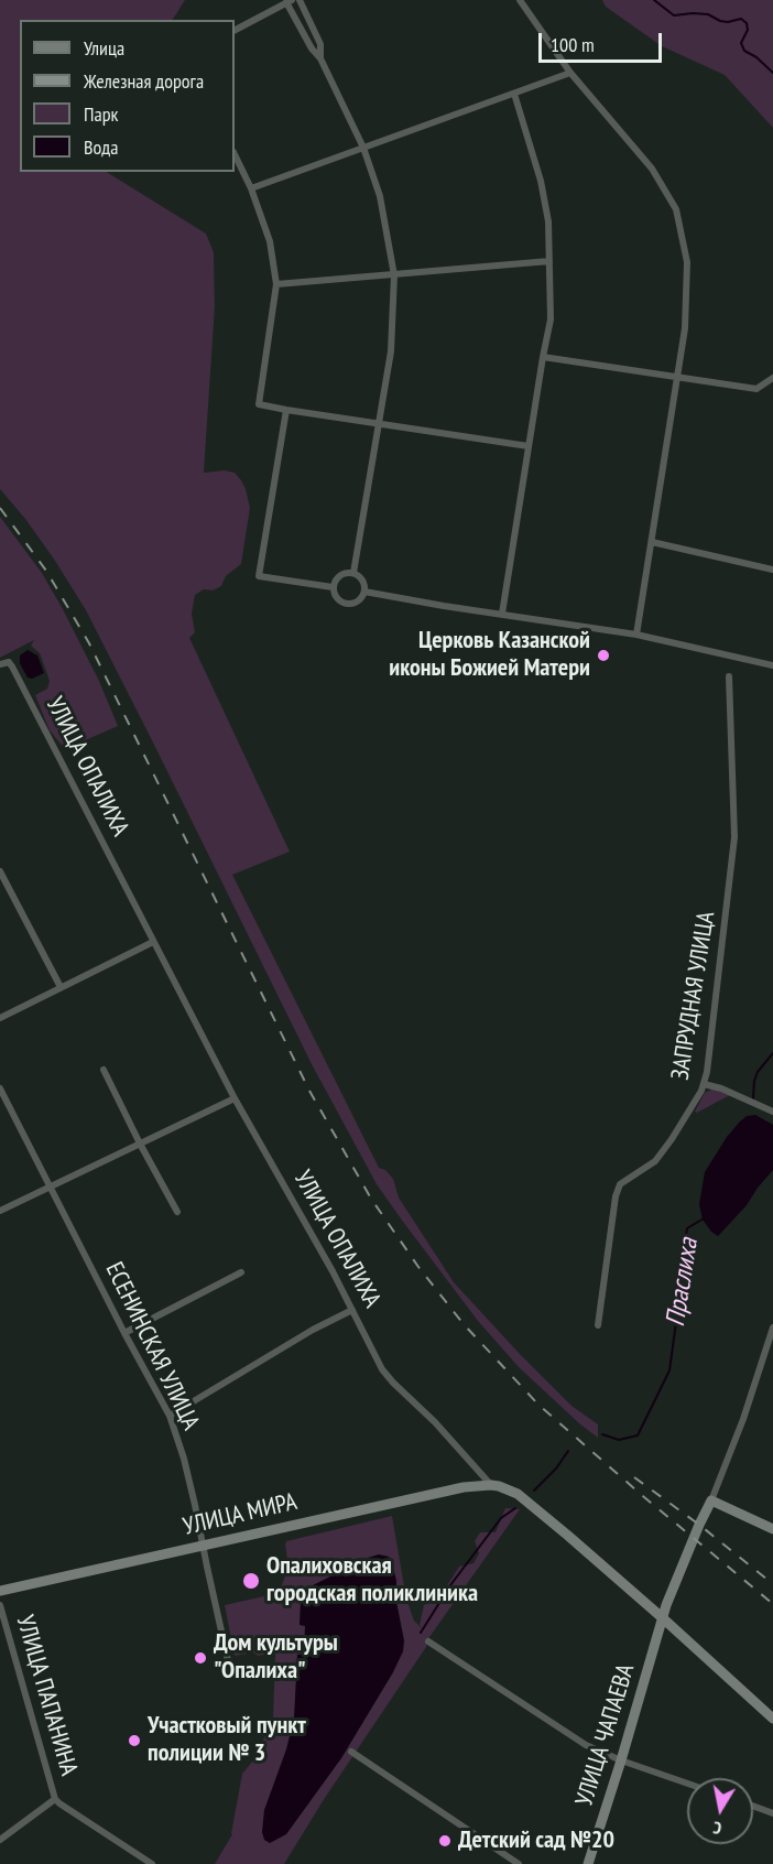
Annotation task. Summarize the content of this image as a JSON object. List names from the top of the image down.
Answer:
{
  "streets": {
    "street": [
      "УЛИЦА ОПАЛИХА",
      "ЗАПРУДНАЯ УЛИЦА",
      "ЕСЕНИНСКАЯ УЛИЦА",
      "УЛИЦА МИРА",
      "УЛИЦА ПАПАНИНА",
      "УЛИЦА ЧАПАЕВА"
    ]
  },
  "crossings": [
    ["УЛИЦА ОПАЛИХА", "УЛИЦА МИРА"],
    ["УЛИЦА ОПАЛИХА", "УЛИЦА ЧАПАЕВА"],
    ["ЕСЕНИНСКАЯ УЛИЦА", "УЛИЦА МИРА"]
  ],
  "water": ["Праслиха"],
  "places": [
    "Церковь Казанской иконы Божией Матери",
    "Опалиховская городская поликлиника",
    "Дом культуры \"Опалиха\"",
    "Участковый пункт полиции № 3",
    "Детский сад №20"
  ],
  "legend": [
    "Улица",
    "Железная дорога",
    "Парк",
    "Вода"
  ],
  "scale_bar": "100 m",
  "north": "bottom"
}
